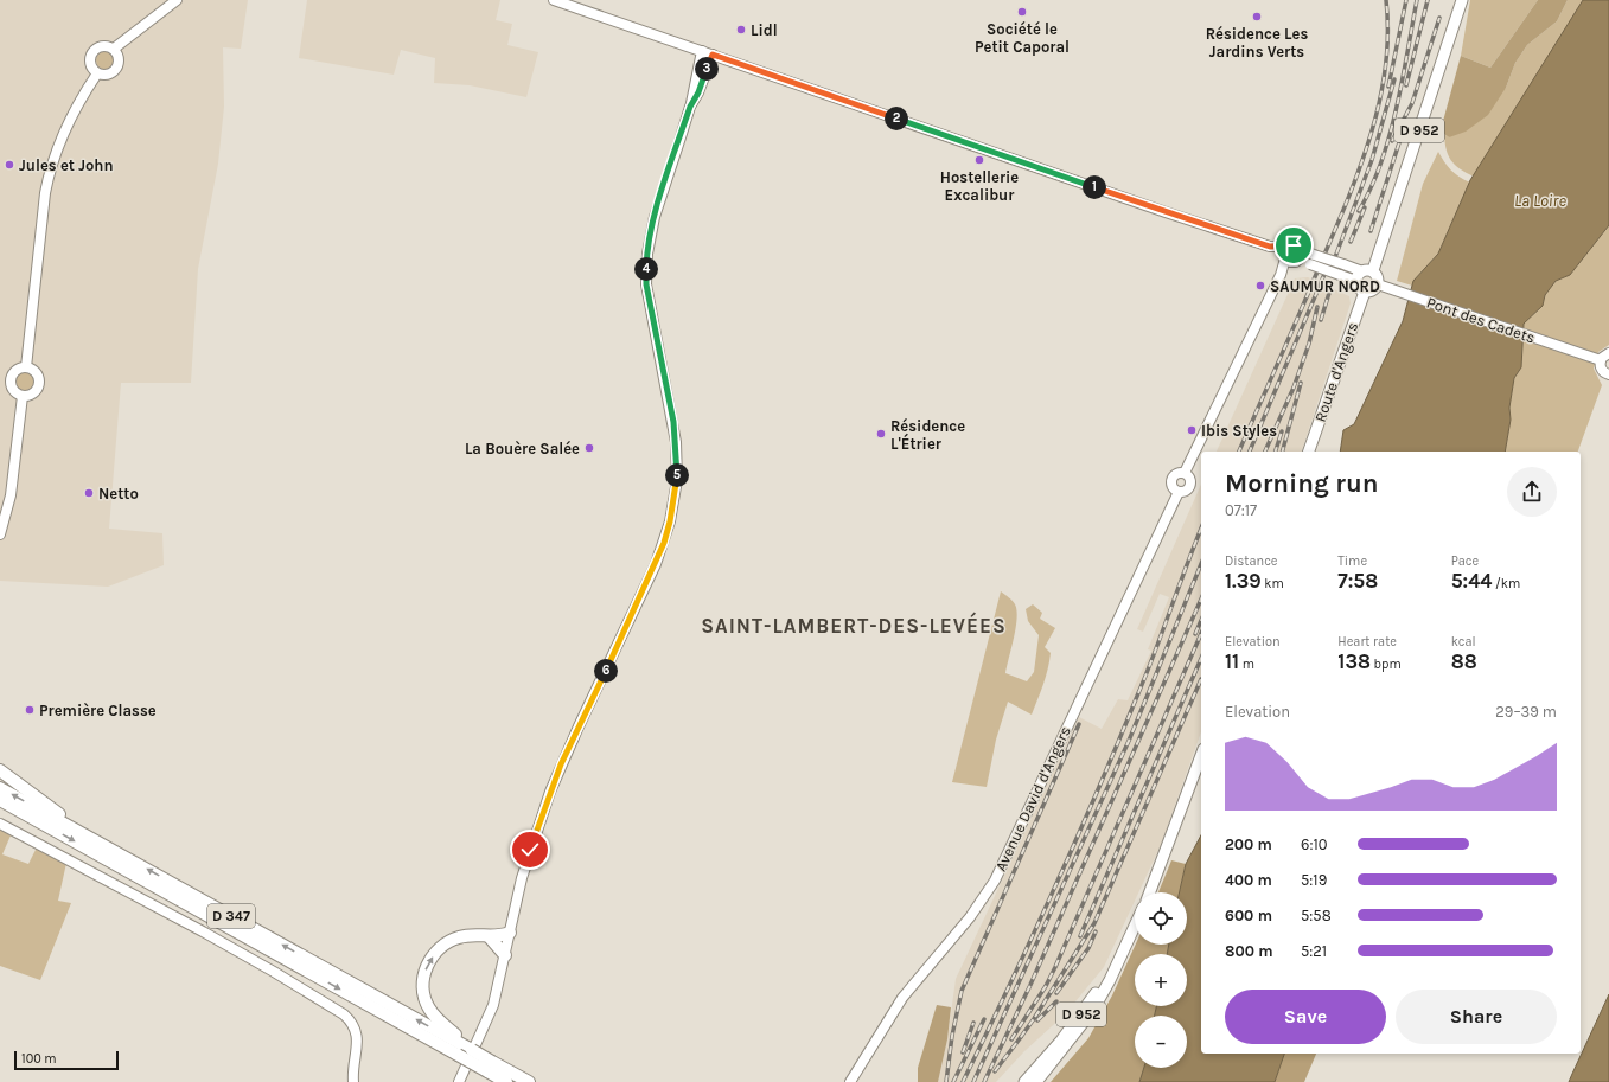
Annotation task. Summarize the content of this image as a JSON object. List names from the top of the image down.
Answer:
{
  "streets": {
    "highway": ["D 347"],
    "main road": ["D 952", "Route d'Angers"],
    "street": ["Pont des Cadets", "Avenue David d'Angers"]
  },
  "crossings": [
    ["D 952", "Pont des Cadets"],
    ["D 952", "Route d'Angers"],
    ["Pont des Cadets", "Route d'Angers"]
  ],
  "districts": ["SAINT-LAMBERT-DES-LEVÉES"],
  "water": ["La Loire"],
  "places": [
    "Société le Petit Caporal",
    "Résidence Les Jardins Verts",
    "Lidl",
    "Hostellerie Excalibur",
    "Jules et John",
    "SAUMUR NORD",
    "Ibis Styles",
    "Résidence L'Étrier",
    "La Bouère Salée",
    "Netto",
    "Première Classe"
  ],
  "scale_bar": "100 m",
  "page": {
    "pins": [
      "3",
      "2",
      "1",
      "4",
      "5",
      "6"
    ],
    "heading": ["Morning run", "07:17"],
    "stats": [
      ["Distance", "1.39 km"],
      ["Time", "7:58"],
      ["Pace", "5:44 /km"],
      ["Elevation", "11 m"],
      ["Heart rate", "138 bpm"],
      ["kcal", "88"]
    ],
    "chart": ["Elevation", "29–39 m"],
    "list": [
      {
        "name": "200 m",
        "note": "6:10"
      },
      {
        "name": "400 m",
        "note": "5:19"
      },
      {
        "name": "600 m",
        "note": "5:58"
      },
      {
        "name": "800 m",
        "note": "5:21"
      }
    ],
    "map_buttons": ["+", "−"],
    "buttons": ["Save", "Share"],
    "scale": "100 m"
  }
}
